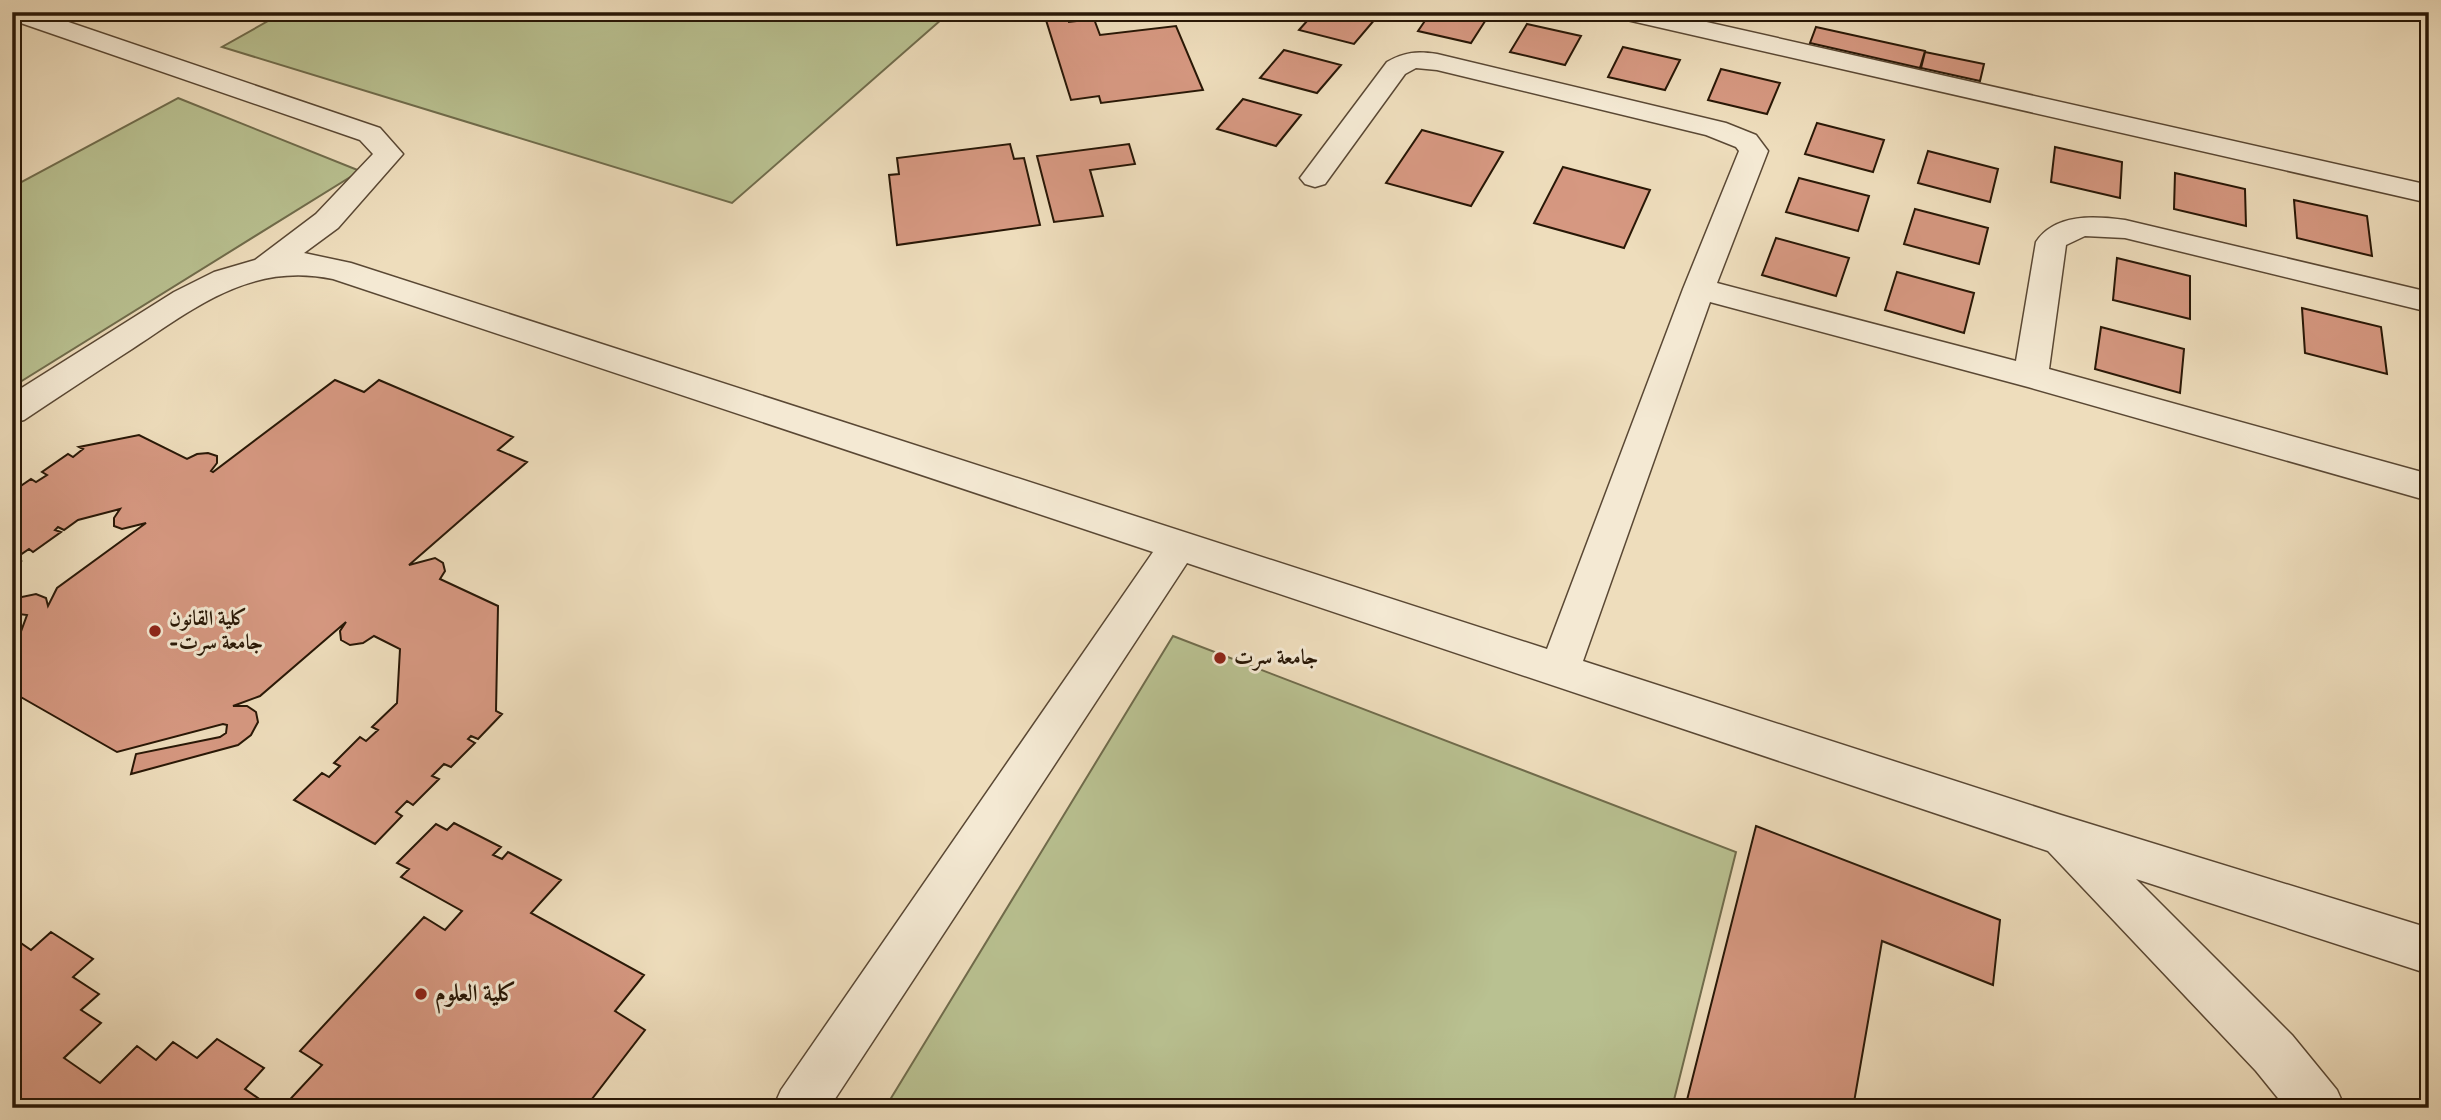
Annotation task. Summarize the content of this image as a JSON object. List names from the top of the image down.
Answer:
{
  "places": ["كلية القانون -جامعة سرت", "جامعة سرت", "كلية العلوم"]
}
